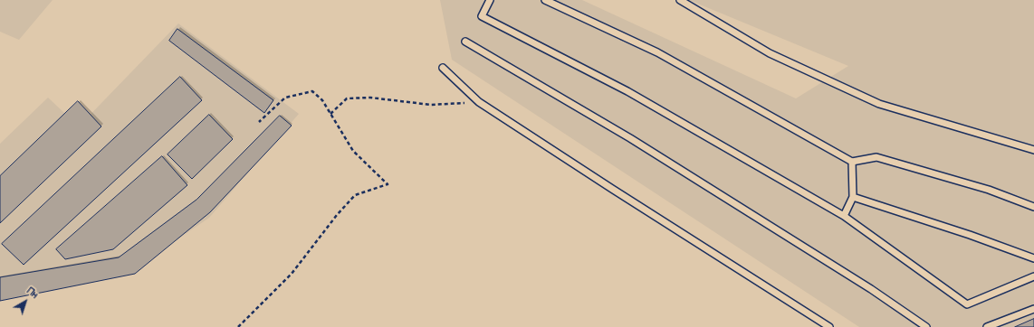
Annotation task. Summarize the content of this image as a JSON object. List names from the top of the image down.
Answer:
{
  "north": "top right"
}
